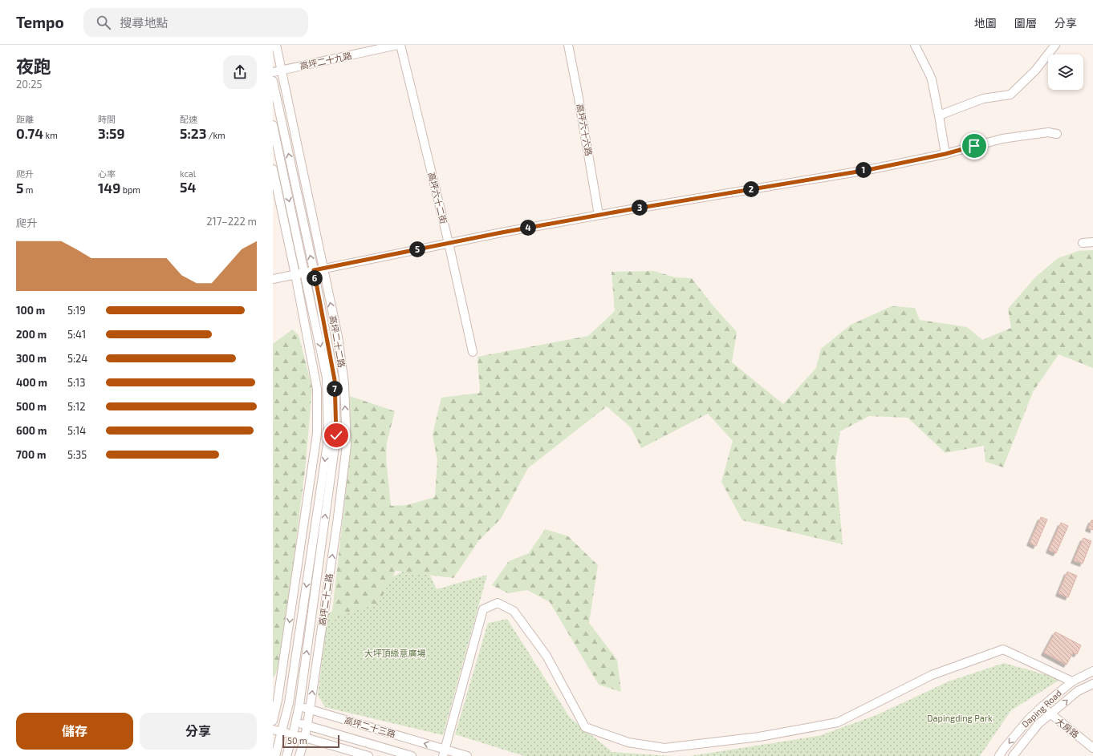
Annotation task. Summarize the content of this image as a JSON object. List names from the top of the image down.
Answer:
{
  "streets": {
    "street": [
      "高坪二十九路",
      "高坪六十六路",
      "高坪六十二街",
      "高坪二十二路",
      "Daping Road",
      "高坪二十三路",
      "大房路"
    ]
  },
  "crossings": [
    ["高坪二十九路", "高坪二十二路"],
    ["高坪二十二路", "高坪二十三路"],
    ["Daping Road", "大房路"]
  ],
  "parks": ["大坪頂綠意廣場", "Dapingding Park"],
  "scale_bar": "50 m",
  "page": {
    "header": "Tempo",
    "search": "搜尋地點",
    "nav": ["地圖", "圖層", "分享"],
    "heading": ["夜跑", "20:25"],
    "stats": [
      ["距離", "0.74 km"],
      ["時間", "3:59"],
      ["配速", "5:23 /km"],
      ["爬升", "5 m"],
      ["心率", "149 bpm"],
      ["kcal", "54"]
    ],
    "pins": [
      "1",
      "2",
      "3",
      "4",
      "5",
      "6",
      "7"
    ],
    "chart": ["爬升", "217–222 m"],
    "list": [
      {
        "name": "100 m",
        "note": "5:19"
      },
      {
        "name": "200 m",
        "note": "5:41"
      },
      {
        "name": "300 m",
        "note": "5:24"
      },
      {
        "name": "400 m",
        "note": "5:13"
      },
      {
        "name": "500 m",
        "note": "5:12"
      },
      {
        "name": "600 m",
        "note": "5:14"
      },
      {
        "name": "700 m",
        "note": "5:35"
      }
    ],
    "buttons": ["儲存", "分享"],
    "scale": "50 m"
  }
}
